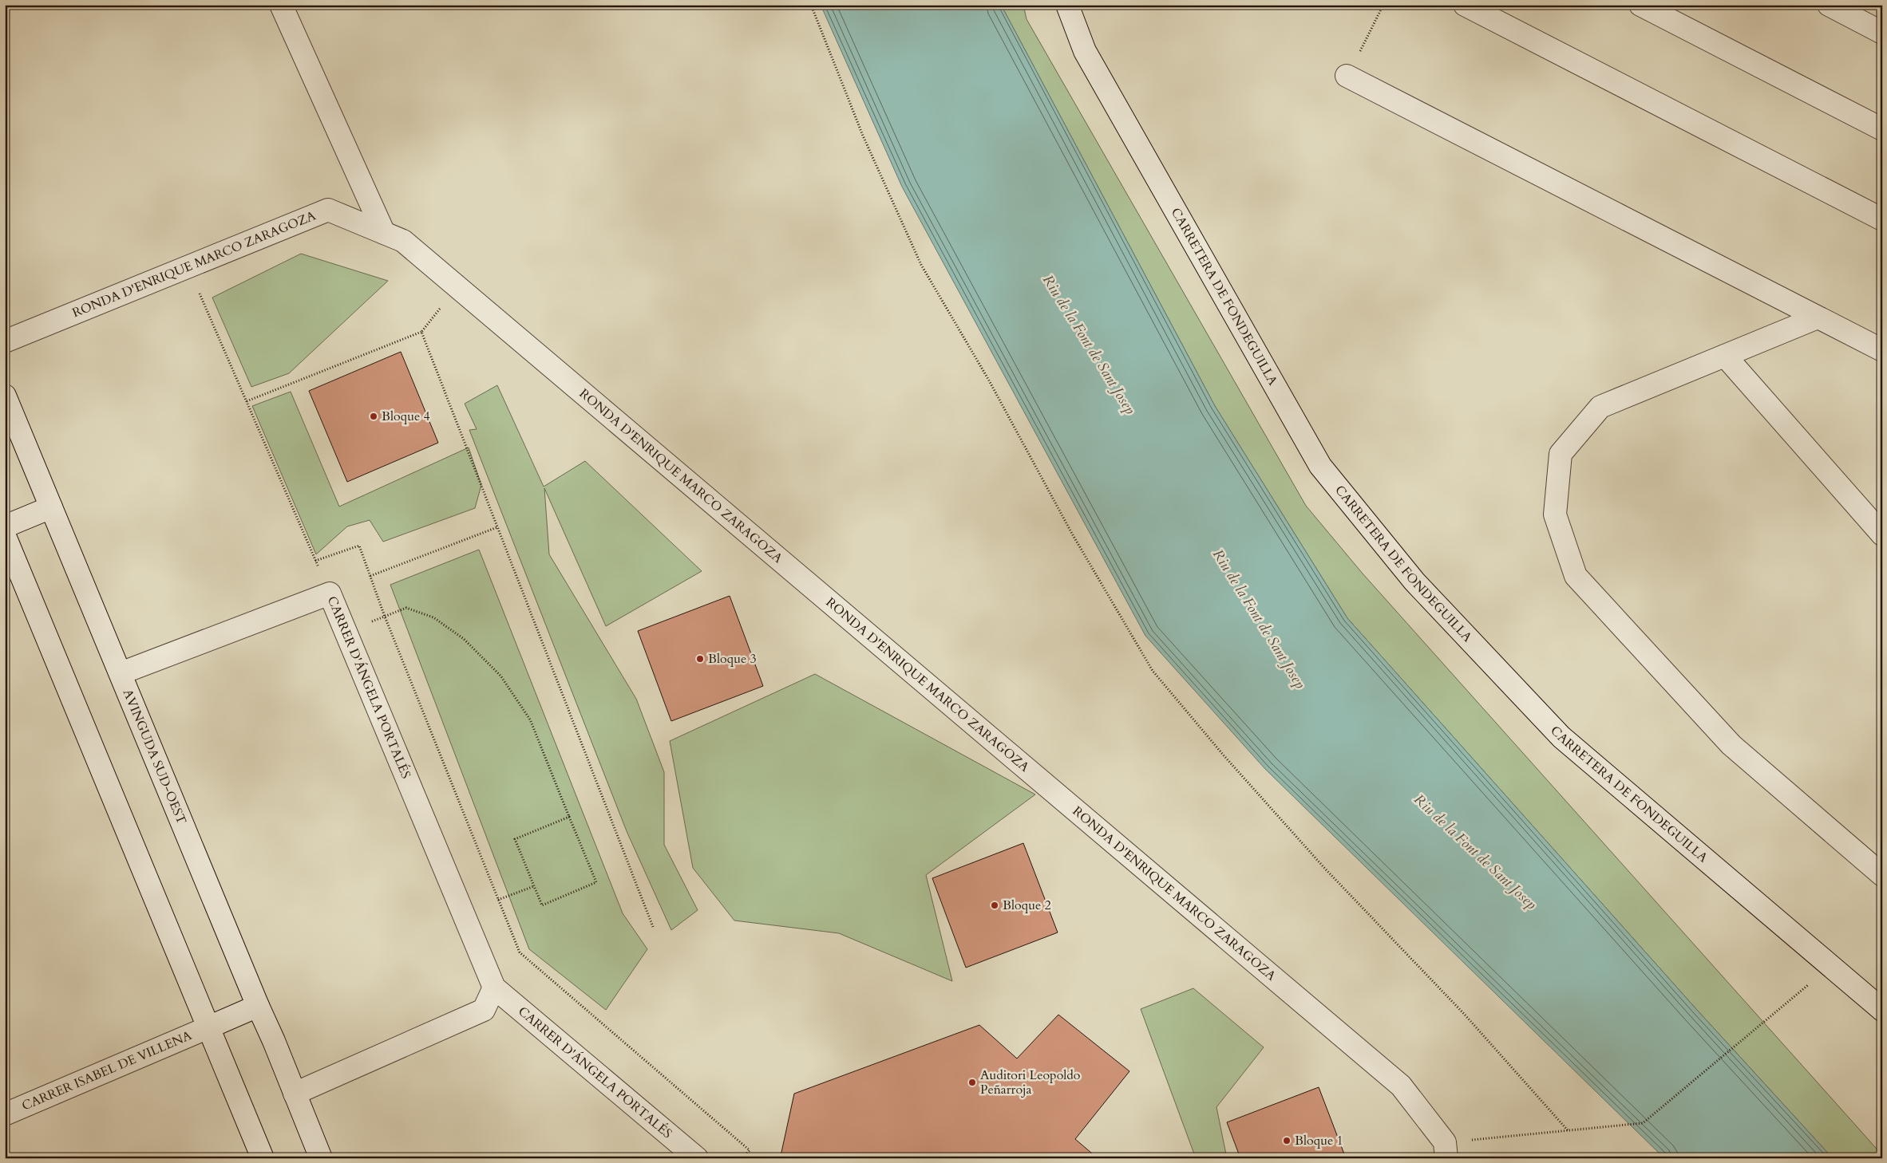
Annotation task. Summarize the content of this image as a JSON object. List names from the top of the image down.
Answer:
{
  "streets": {
    "street": [
      "RONDA D'ENRIQUE MARCO ZARAGOZA",
      "CARRETERA DE FONDEGUILLA",
      "CARRER D'ÁNGELA PORTALÉS",
      "AVINGUDA SUD-OEST",
      "CARRER ISABEL DE VILLENA"
    ]
  },
  "crossings": [
    ["CARRER D'ÁNGELA PORTALÉS", "AVINGUDA SUD-OEST"]
  ],
  "water": ["Riu de la Font de Sant Josep"],
  "places": [
    "Bloque 4",
    "Bloque 3",
    "Bloque 2",
    "Auditori Leopoldo Peñarroja",
    "Bloque 1"
  ]
}
